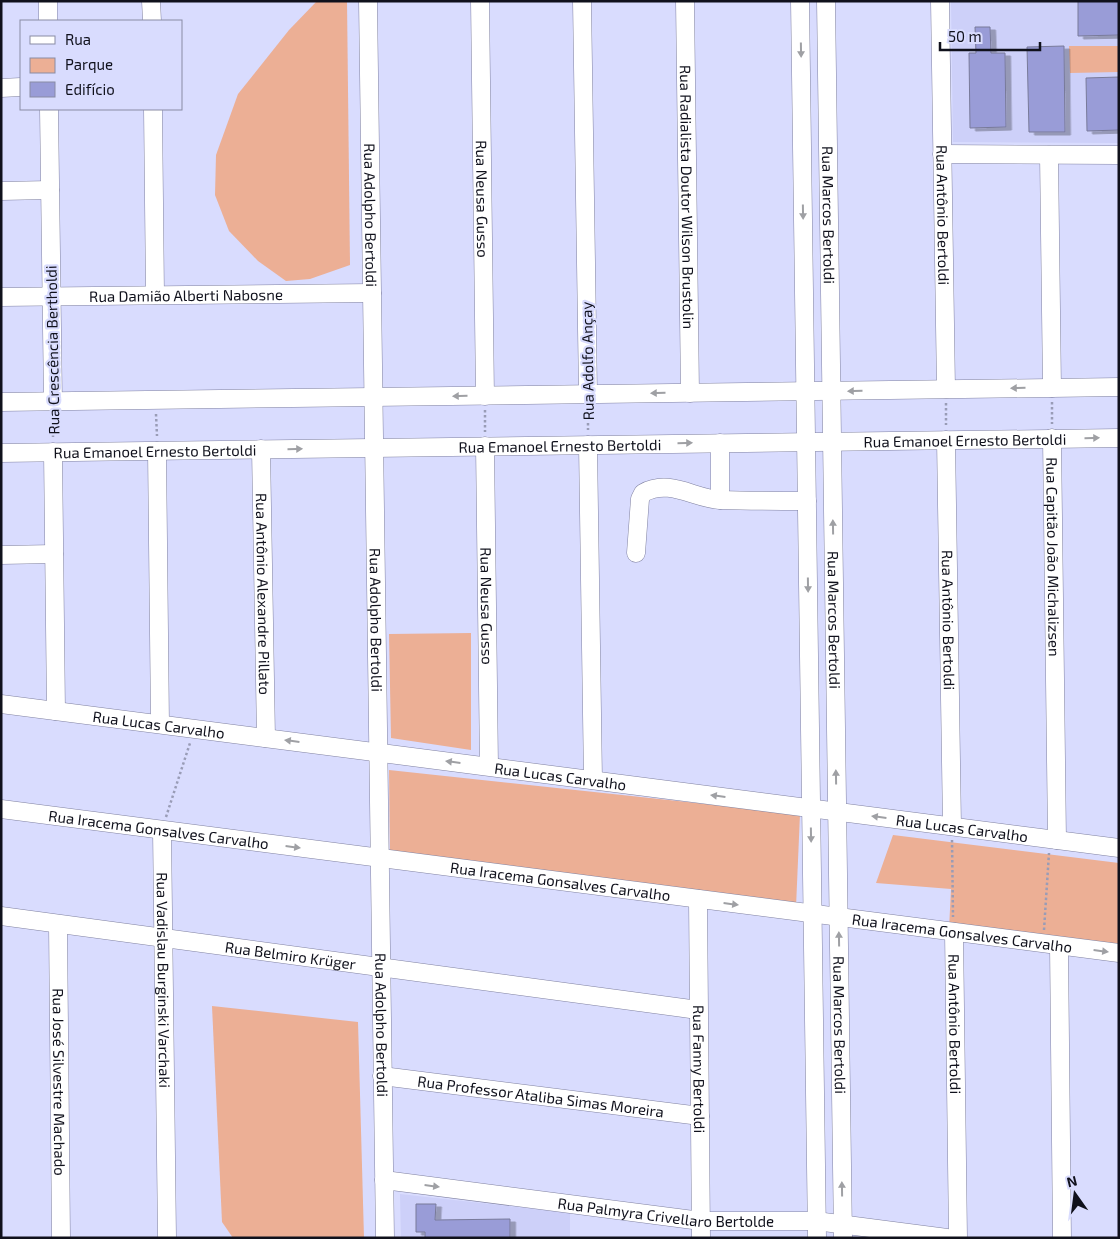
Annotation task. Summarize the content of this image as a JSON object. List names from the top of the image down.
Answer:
{
  "streets": {
    "street": [
      "Rua Radialista Doutor Wilson Brustolin",
      "Rua Neusa Gusso",
      "Rua Adolpho Bertoldi",
      "Rua Marcos Bertoldi",
      "Rua Antônio Bertoldi",
      "Rua Damião Alberti Nabosne",
      "Rua Crescência Bertholdi",
      "Rua Adolfo Ançay",
      "Rua Emanoel Ernesto Bertoldi",
      "Rua Capitão João Michalizsen",
      "Rua Antônio Alexandre Pillato",
      "Rua Lucas Carvalho",
      "Rua Iracema Gonsalves Carvalho",
      "Rua Belmiro Krüger",
      "Rua Vadislau Burginski Varchaki",
      "Rua Fanny Bertoldi",
      "Rua José Silvestre Machado",
      "Rua Professor Ataliba Simas Moreira",
      "Rua Palmyra Crivellaro Bertolde"
    ]
  },
  "crossings": [
    ["Rua Neusa Gusso", "Rua Emanoel Ernesto Bertoldi"],
    ["Rua Neusa Gusso", "Rua Lucas Carvalho"],
    ["Rua Adolpho Bertoldi", "Rua Damião Alberti Nabosne"],
    ["Rua Adolpho Bertoldi", "Rua Emanoel Ernesto Bertoldi"],
    ["Rua Adolpho Bertoldi", "Rua Lucas Carvalho"],
    ["Rua Adolpho Bertoldi", "Rua Iracema Gonsalves Carvalho"],
    ["Rua Adolpho Bertoldi", "Rua Belmiro Krüger"],
    ["Rua Adolpho Bertoldi", "Rua Professor Ataliba Simas Moreira"],
    ["Rua Adolpho Bertoldi", "Rua Palmyra Crivellaro Bertolde"],
    ["Rua Marcos Bertoldi", "Rua Emanoel Ernesto Bertoldi"],
    ["Rua Marcos Bertoldi", "Rua Lucas Carvalho"],
    ["Rua Marcos Bertoldi", "Rua Iracema Gonsalves Carvalho"],
    ["Rua Marcos Bertoldi", "Rua Palmyra Crivellaro Bertolde"],
    ["Rua Antônio Bertoldi", "Rua Emanoel Ernesto Bertoldi"],
    ["Rua Antônio Bertoldi", "Rua Lucas Carvalho"],
    ["Rua Antônio Bertoldi", "Rua Iracema Gonsalves Carvalho"],
    ["Rua Damião Alberti Nabosne", "Rua Crescência Bertholdi"],
    ["Rua Crescência Bertholdi", "Rua Emanoel Ernesto Bertoldi"],
    ["Rua Crescência Bertholdi", "Rua Lucas Carvalho"],
    ["Rua Adolfo Ançay", "Rua Emanoel Ernesto Bertoldi"],
    ["Rua Emanoel Ernesto Bertoldi", "Rua Capitão João Michalizsen"],
    ["Rua Emanoel Ernesto Bertoldi", "Rua Antônio Alexandre Pillato"],
    ["Rua Capitão João Michalizsen", "Rua Lucas Carvalho"],
    ["Rua Antônio Alexandre Pillato", "Rua Lucas Carvalho"],
    ["Rua Iracema Gonsalves Carvalho", "Rua Vadislau Burginski Varchaki"],
    ["Rua Iracema Gonsalves Carvalho", "Rua Fanny Bertoldi"],
    ["Rua Belmiro Krüger", "Rua Vadislau Burginski Varchaki"],
    ["Rua Belmiro Krüger", "Rua Fanny Bertoldi"],
    ["Rua Belmiro Krüger", "Rua José Silvestre Machado"],
    ["Rua Fanny Bertoldi", "Rua Professor Ataliba Simas Moreira"],
    ["Rua Fanny Bertoldi", "Rua Palmyra Crivellaro Bertolde"]
  ],
  "one_way": ["Rua Lucas Carvalho", "Rua Iracema Gonsalves Carvalho", "Rua Palmyra Crivellaro Bertolde"],
  "legend": ["Rua", "Parque", "Edifício"],
  "scale_bar": "50 m",
  "north": "top"
}
